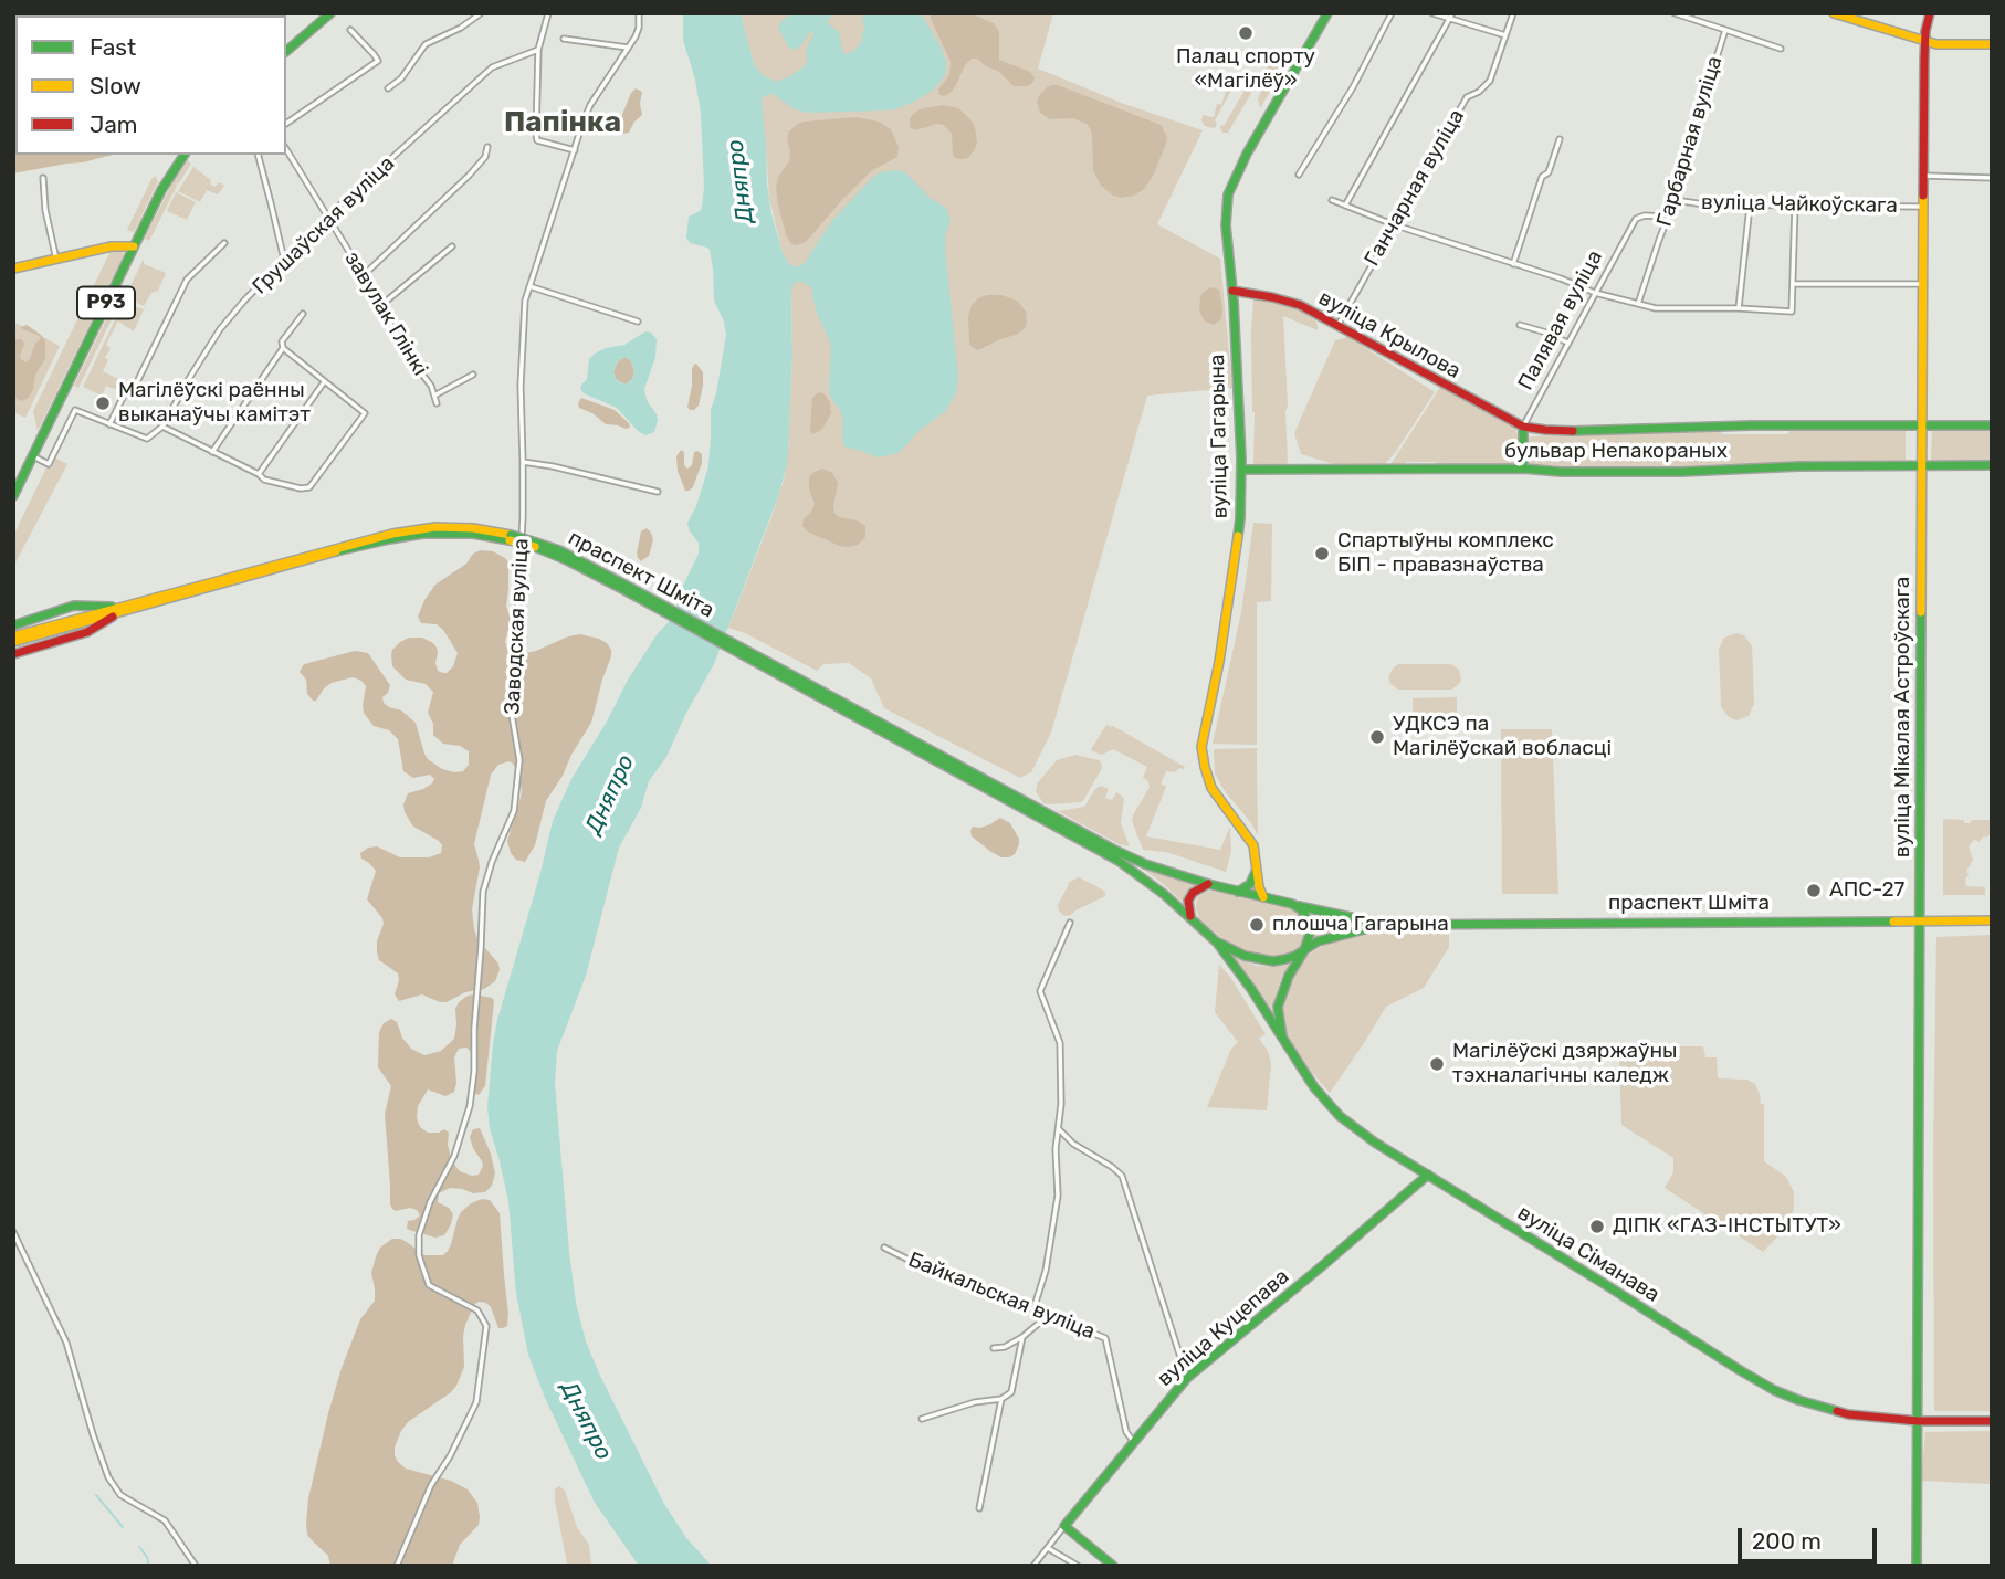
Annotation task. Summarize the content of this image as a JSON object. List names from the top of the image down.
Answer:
{
  "streets": {
    "main road": [
      "Р93",
      "Палявая вуліца",
      "вуліца Крылова",
      "вуліца Гагарына",
      "бульвар Непакораных",
      "праспект Шміта",
      "вуліца Мікалая Астроўскага",
      "вуліца Сіманава",
      "вуліца Куцепава"
    ],
    "street": [
      "Гарбарная вуліца",
      "Ганчарная вуліца",
      "вуліца Чайкоўскага",
      "Грушаўская вуліца",
      "завулак Глінкі",
      "Заводская вуліца",
      "Байкальская вуліца"
    ]
  },
  "crossings": [
    ["Гарбарная вуліца", "вуліца Чайкоўскага"],
    ["Ганчарная вуліца", "вуліца Крылова"],
    ["вуліца Чайкоўскага", "вуліца Мікалая Астроўскага"],
    ["Грушаўская вуліца", "завулак Глінкі"],
    ["Палявая вуліца", "вуліца Крылова"],
    ["Палявая вуліца", "бульвар Непакораных"],
    ["вуліца Крылова", "вуліца Гагарына"],
    ["вуліца Гагарына", "бульвар Непакораных"],
    ["вуліца Гагарына", "праспект Шміта"],
    ["бульвар Непакораных", "вуліца Мікалая Астроўскага"],
    ["праспект Шміта", "вуліца Мікалая Астроўскага"],
    ["праспект Шміта", "вуліца Сіманава"],
    ["вуліца Мікалая Астроўскага", "вуліца Сіманава"],
    ["вуліца Сіманава", "вуліца Куцепава"],
    ["Байкальская вуліца", "вуліца Куцепава"]
  ],
  "districts": ["Папінка"],
  "water": ["Дняпро"],
  "places": [
    "Палац спорту «Магілёў»",
    "Магілёўскі раённы выканаўчы камітэт",
    "Спартыўны комплекс БІП - правазнаўства",
    "УДКСЭ па Магілёўскай вобласці",
    "АПС-27",
    "плошча Гагарына",
    "Магілёўскі дзяржаўны тэхналагічны каледж",
    "ДІПК «ГАЗ-ІНСТЫТУТ»"
  ],
  "legend": ["Fast", "Slow", "Jam"],
  "scale_bar": "200 m"
}
